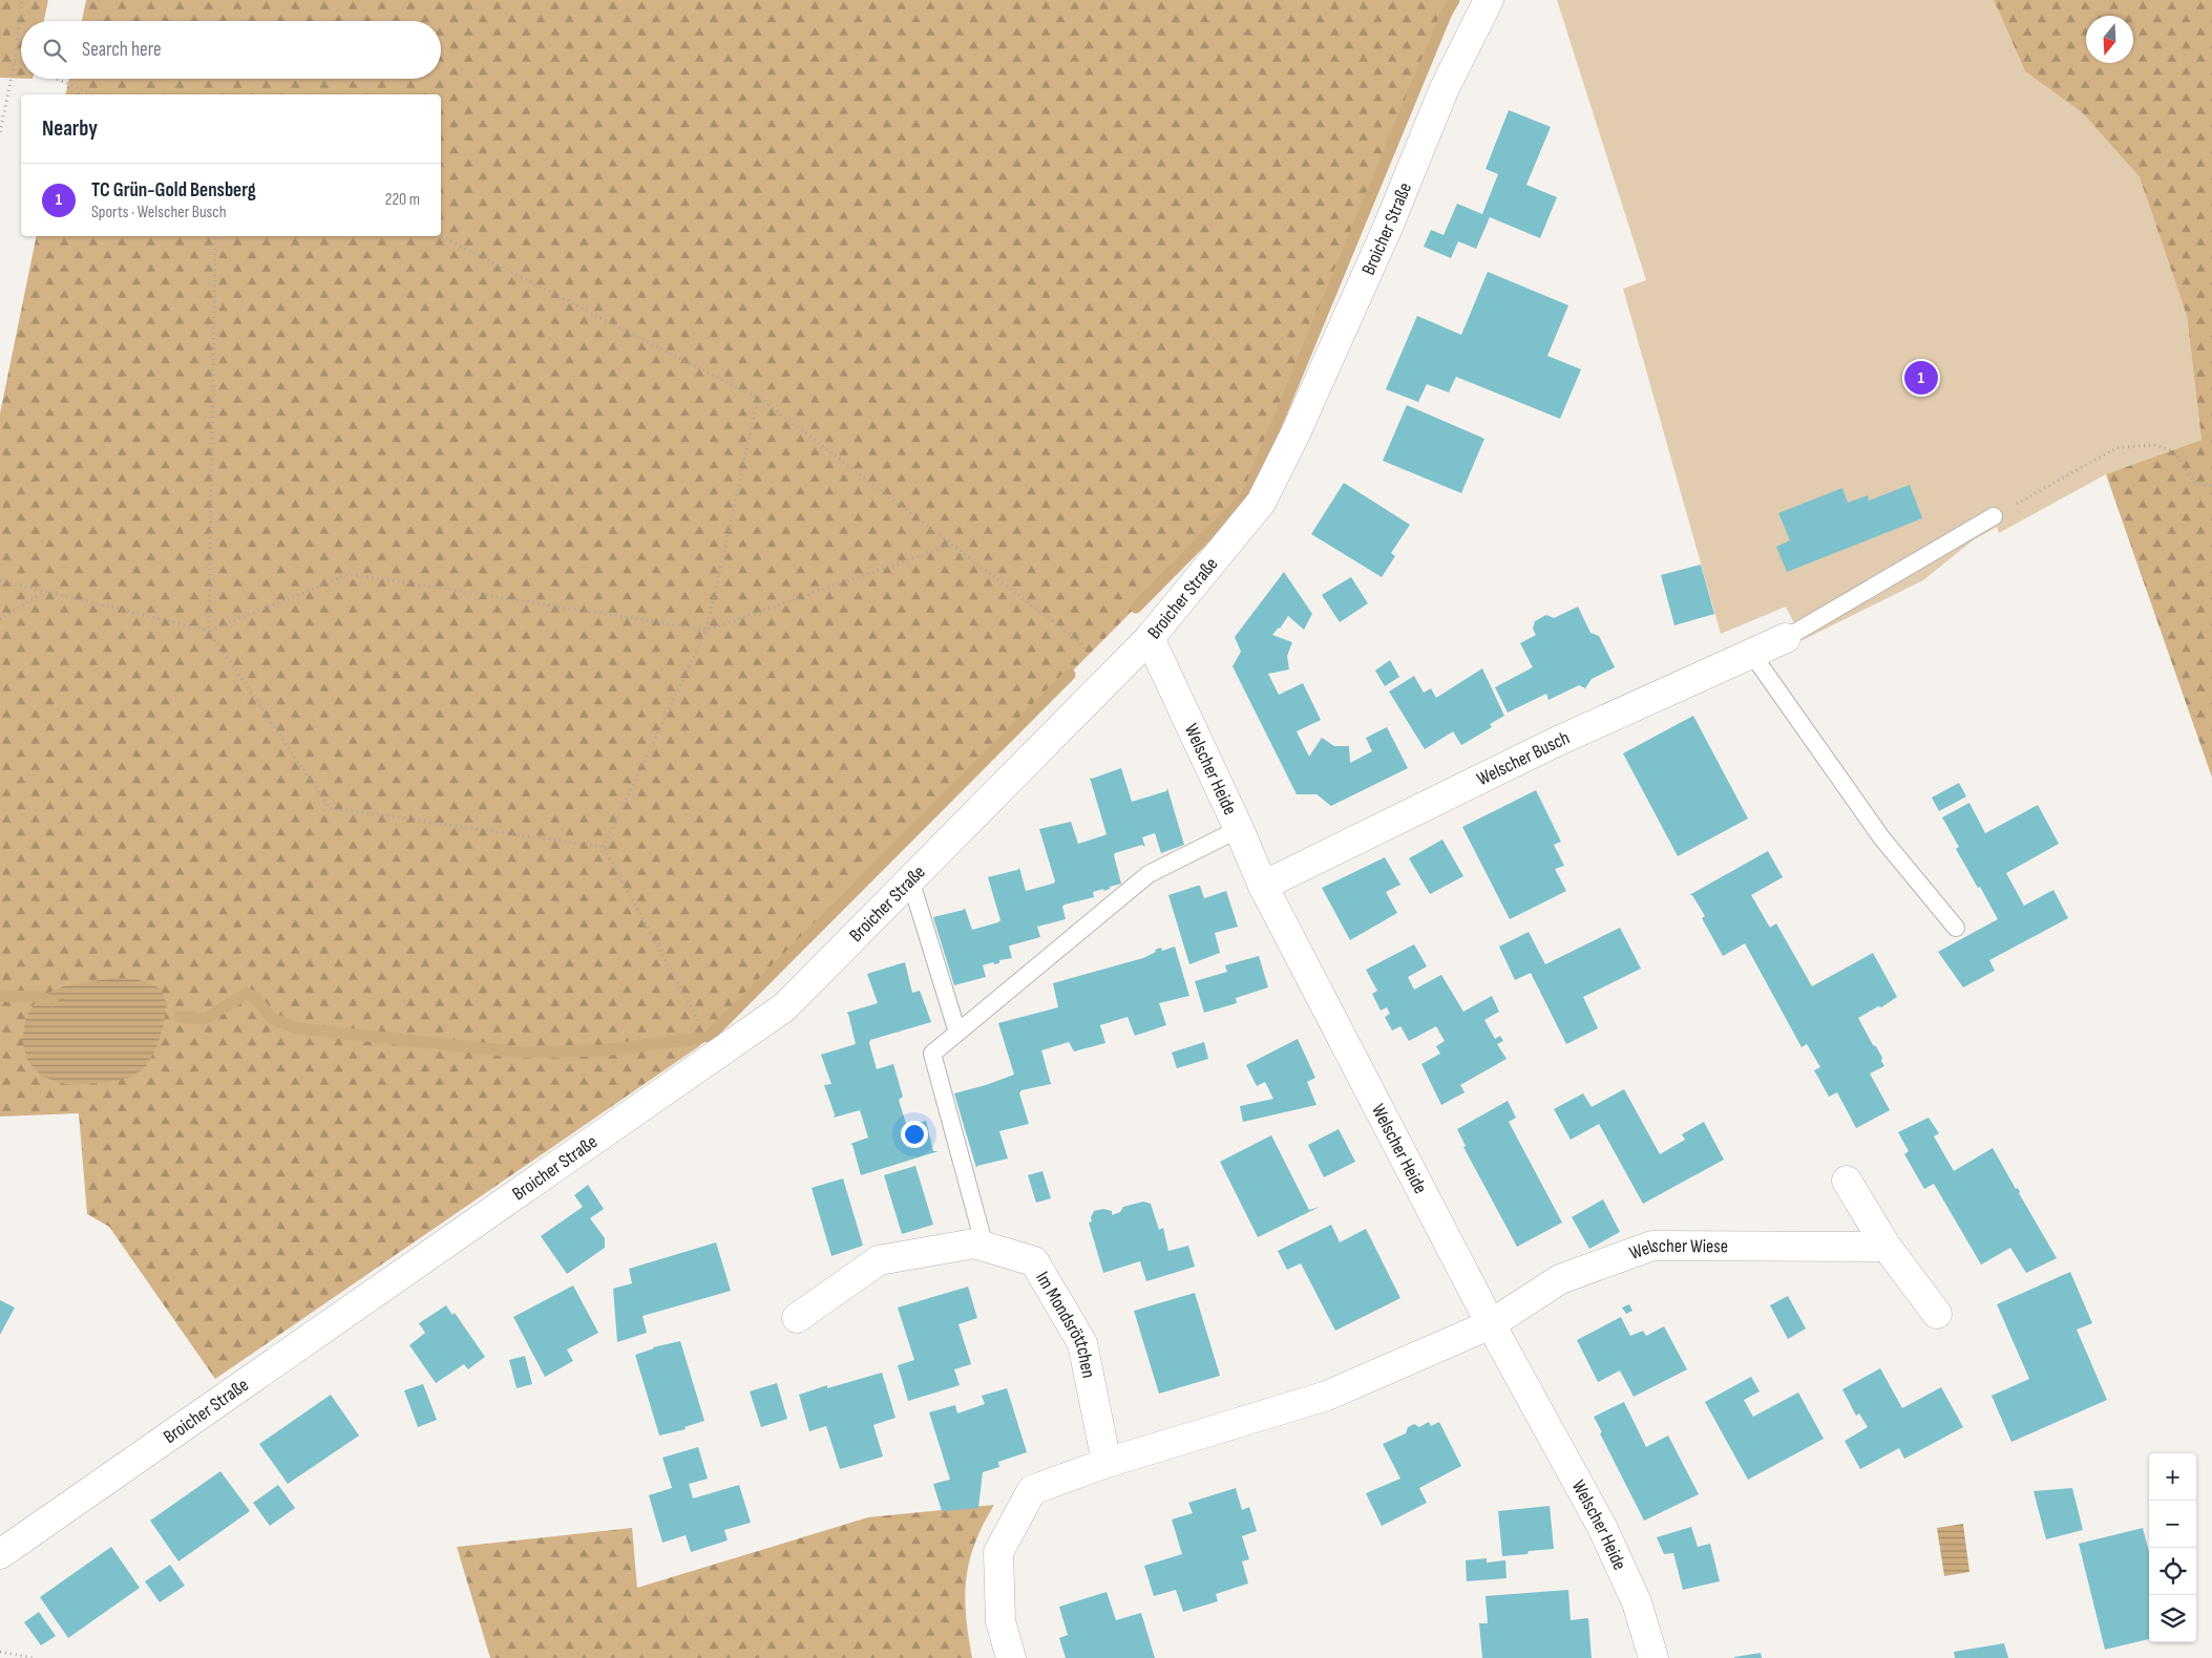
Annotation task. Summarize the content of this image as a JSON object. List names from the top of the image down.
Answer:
{
  "streets": {
    "street": [
      "Broicher Straße",
      "Welscher Busch",
      "Welscher Heide",
      "Welscher Wiese",
      "Im Mondsröttchen"
    ]
  },
  "crossings": [
    ["Broicher Straße", "Welscher Heide"],
    ["Welscher Busch", "Welscher Heide"],
    ["Welscher Heide", "Welscher Wiese"]
  ],
  "north": "bottom",
  "page": {
    "search": "Search here",
    "heading": "Nearby",
    "list": [
      {
        "mark": "1",
        "name": "TC Grün-Gold Bensberg",
        "note": "Sports · Welscher Busch",
        "value": "220 m"
      }
    ],
    "pins": "1",
    "map_buttons": ["+", "−"]
  }
}
